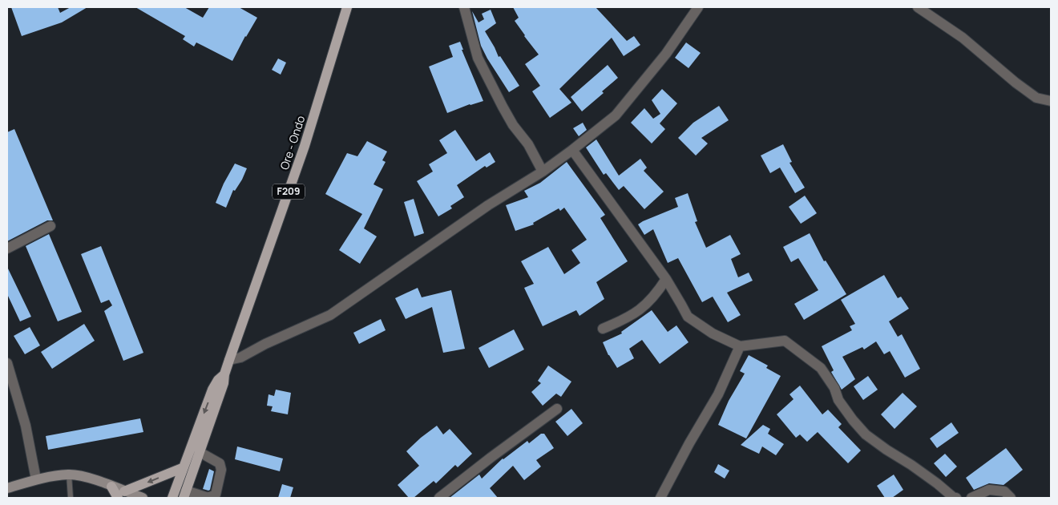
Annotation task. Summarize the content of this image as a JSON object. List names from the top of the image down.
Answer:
{
  "streets": {
    "main road": ["Ore - Ondo", "F209"]
  },
  "crossings": [
    ["Ore - Ondo", "F209"]
  ]
}
